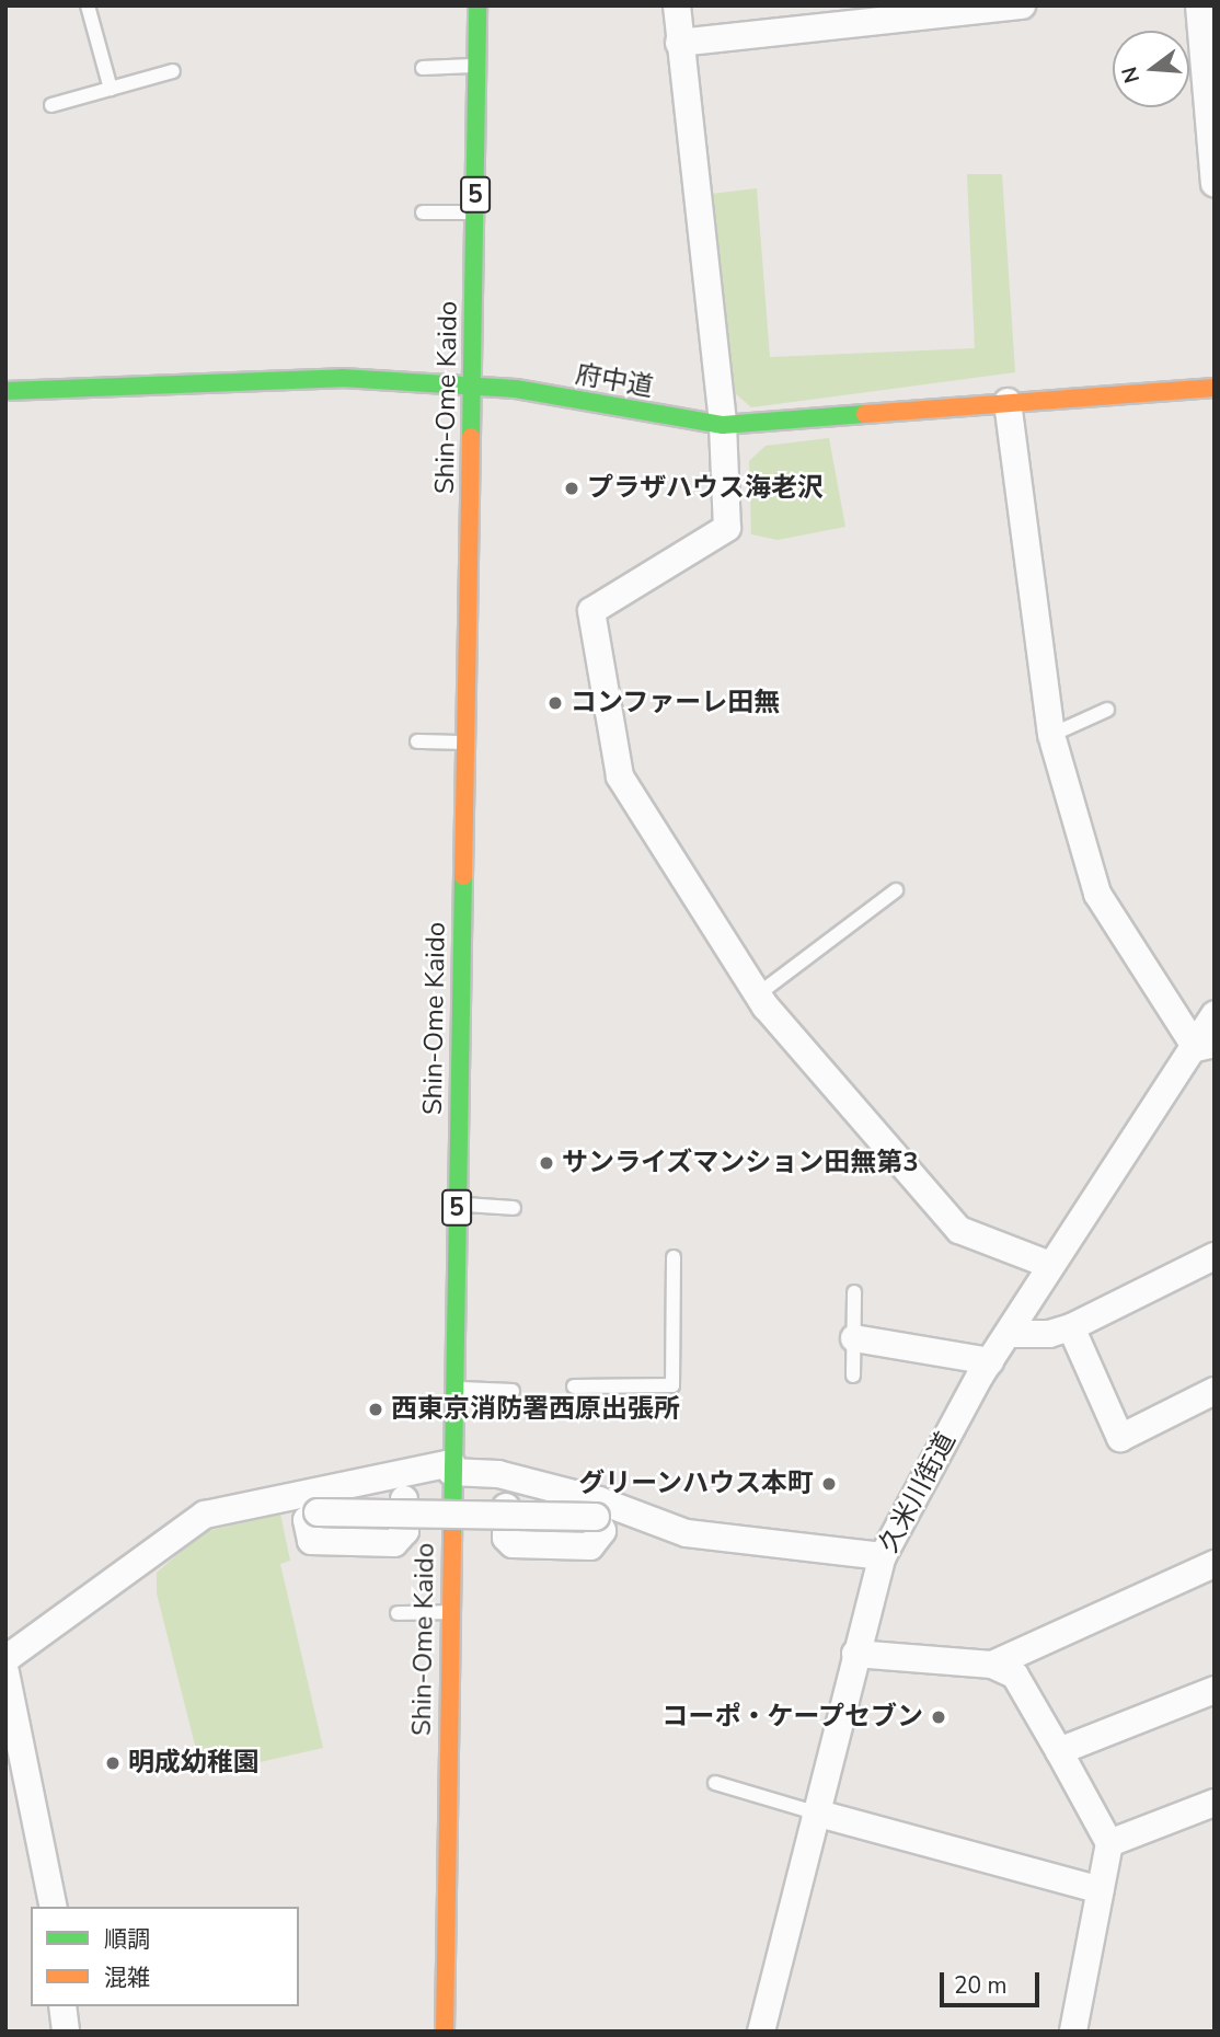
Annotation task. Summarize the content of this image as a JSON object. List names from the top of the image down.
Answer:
{
  "streets": {
    "main road": ["5", "府中道", "Shin-Ome Kaido"],
    "street": ["久米川街道"]
  },
  "crossings": [
    ["府中道", "Shin-Ome Kaido"]
  ],
  "places": [
    "プラザハウス海老沢",
    "コンファーレ田無",
    "サンライズマンション田無第3",
    "西東京消防署西原出張所",
    "グリーンハウス本町",
    "コーポ・ケープセブン",
    "明成幼稚園"
  ],
  "legend": ["順調", "混雑"],
  "scale_bar": "20 m",
  "north": "left"
}
